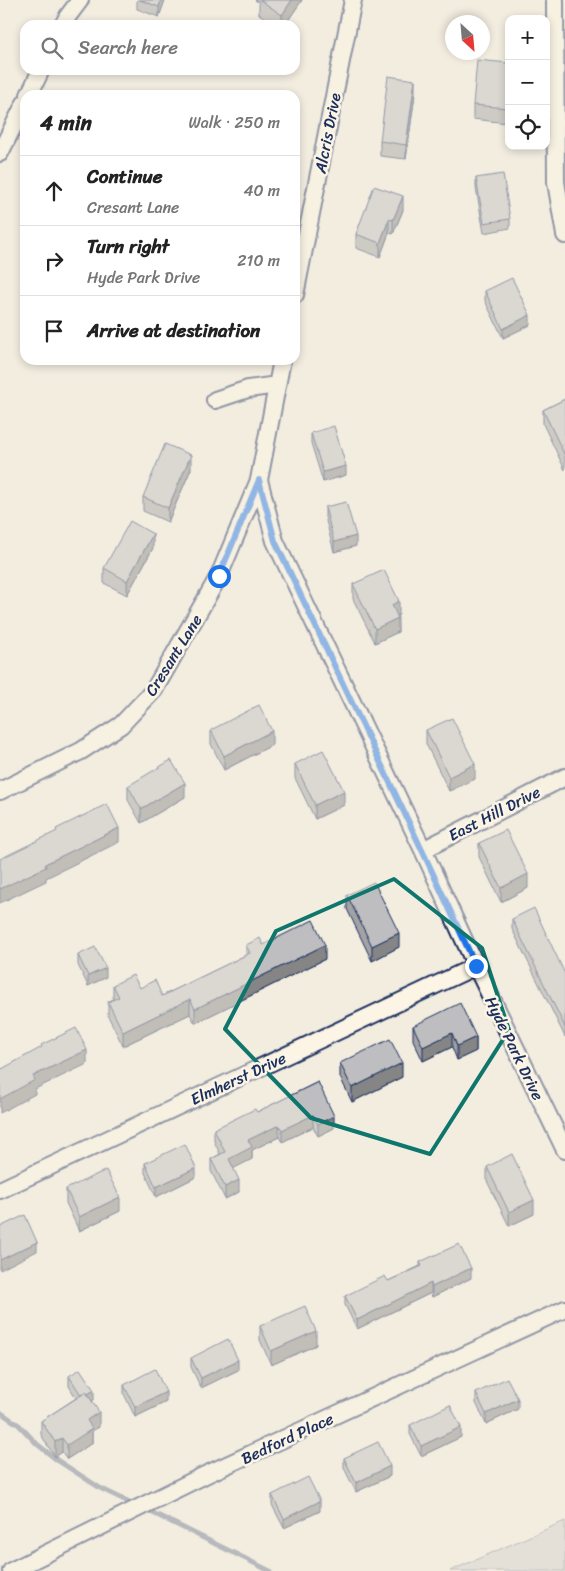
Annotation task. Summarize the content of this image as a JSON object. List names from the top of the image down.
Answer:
{
  "streets": {
    "street": [
      "Alcris Drive",
      "Cresant Lane",
      "East Hill Drive",
      "Hyde Park Drive",
      "Elmherst Drive",
      "Bedford Place"
    ]
  },
  "crossings": [
    ["Cresant Lane", "Hyde Park Drive"],
    ["East Hill Drive", "Hyde Park Drive"],
    ["Hyde Park Drive", "Elmherst Drive"]
  ],
  "north": "bottom right",
  "page": {
    "map_buttons": ["+", "−"],
    "search": "Search here",
    "heading": ["4 min", "Walk · 250 m"],
    "list": [
      ["Continue", "Cresant Lane", "40 m"],
      ["Turn right", "Hyde Park Drive", "210 m"],
      "Arrive at destination"
    ]
  }
}
